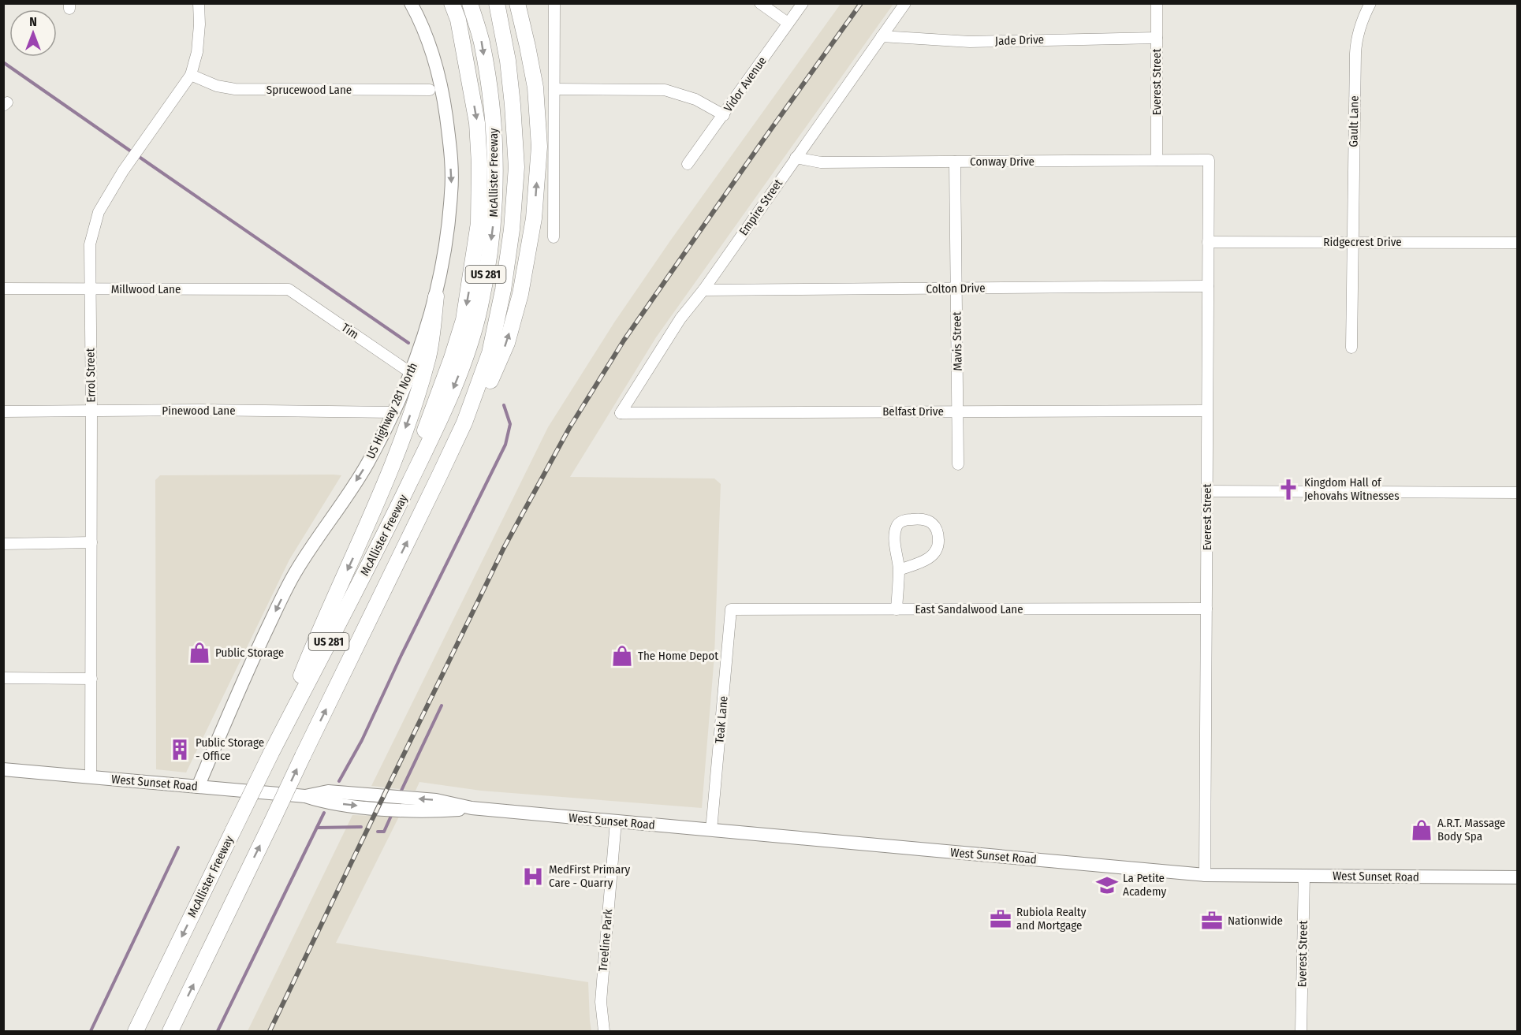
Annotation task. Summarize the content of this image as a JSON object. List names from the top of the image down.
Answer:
{
  "streets": {
    "highway": ["McAllister Freeway", "US 281"],
    "main road": ["US Highway 281 North", "West Sunset Road"],
    "street": [
      "Jade Drive",
      "Everest Street",
      "Vidor Avenue",
      "Sprucewood Lane",
      "Gault Lane",
      "Conway Drive",
      "Empire Street",
      "Ridgecrest Drive",
      "Colton Drive",
      "Millwood Lane",
      "Tim",
      "Mavis Street",
      "Errol Street",
      "Pinewood Lane",
      "Belfast Drive",
      "East Sandalwood Lane",
      "Teak Lane",
      "Treeline Park"
    ]
  },
  "crossings": [
    ["Jade Drive", "Everest Street"],
    ["Jade Drive", "Empire Street"],
    ["Everest Street", "Conway Drive"],
    ["Everest Street", "Ridgecrest Drive"],
    ["Everest Street", "Colton Drive"],
    ["Everest Street", "Belfast Drive"],
    ["Everest Street", "East Sandalwood Lane"],
    ["Everest Street", "West Sunset Road"],
    ["Sprucewood Lane", "Errol Street"],
    ["Gault Lane", "Ridgecrest Drive"],
    ["Conway Drive", "Empire Street"],
    ["Conway Drive", "Mavis Street"],
    ["Empire Street", "Colton Drive"],
    ["Empire Street", "Belfast Drive"],
    ["Colton Drive", "Mavis Street"],
    ["Millwood Lane", "Tim"],
    ["Millwood Lane", "Errol Street"],
    ["Tim", "US Highway 281 North"],
    ["Mavis Street", "Belfast Drive"],
    ["Errol Street", "Pinewood Lane"],
    ["Errol Street", "West Sunset Road"],
    ["Pinewood Lane", "US Highway 281 North"],
    ["US Highway 281 North", "West Sunset Road"],
    ["East Sandalwood Lane", "Teak Lane"],
    ["Teak Lane", "West Sunset Road"],
    ["West Sunset Road", "Treeline Park"]
  ],
  "one_way": ["US Highway 281 North"],
  "places": {
    "church": ["Kingdom Hall of Jehovahs Witnesses"],
    "shop": ["Public Storage", "The Home Depot", "A.R.T. Massage Body Spa"],
    "building": ["Public Storage - Office"],
    "hospital": ["MedFirst Primary Care - Quarry"],
    "school or university": ["La Petite Academy"],
    "office": ["Rubiola Realty and Mortgage", "Nationwide"]
  },
  "north": "top"
}
